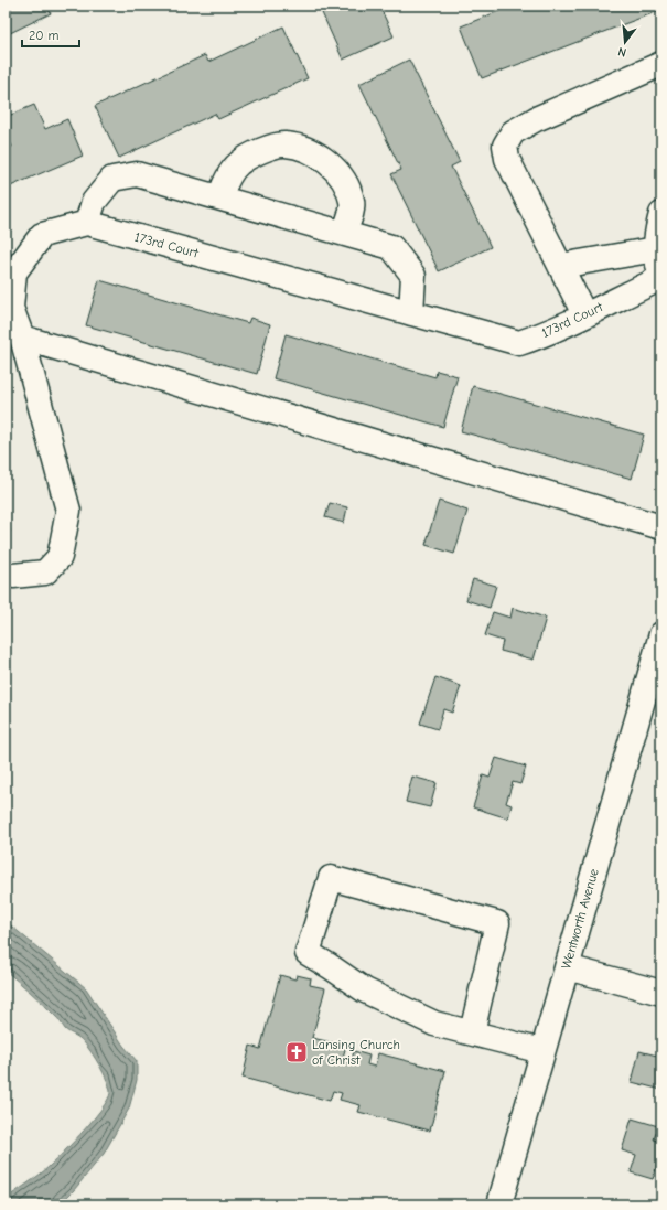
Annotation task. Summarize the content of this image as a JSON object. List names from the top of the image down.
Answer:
{
  "streets": {
    "street": ["173rd Court", "Wentworth Avenue"]
  },
  "places": {
    "church": ["Lansing Church of Christ"]
  },
  "scale_bar": "20 m",
  "north": "bottom"
}
